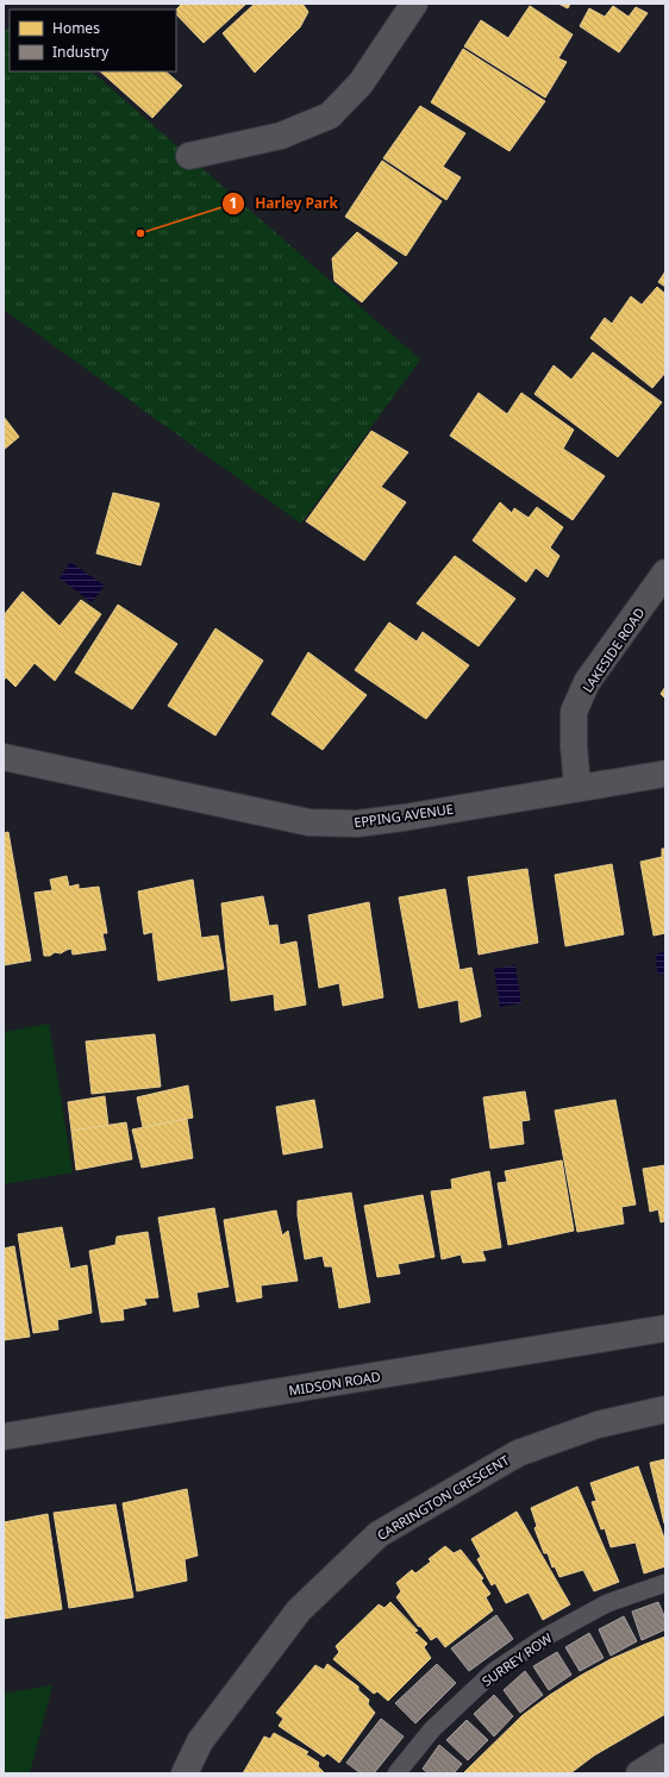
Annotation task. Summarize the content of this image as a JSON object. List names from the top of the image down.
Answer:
{
  "streets": {
    "street": [
      "LAKESIDE ROAD",
      "EPPING AVENUE",
      "MIDSON ROAD",
      "CARRINGTON CRESCENT"
    ],
    "lane": ["SURREY ROW"]
  },
  "crossings": [
    ["LAKESIDE ROAD", "EPPING AVENUE"]
  ],
  "places": ["Harley Park"],
  "legend": ["Homes", "Industry"]
}
